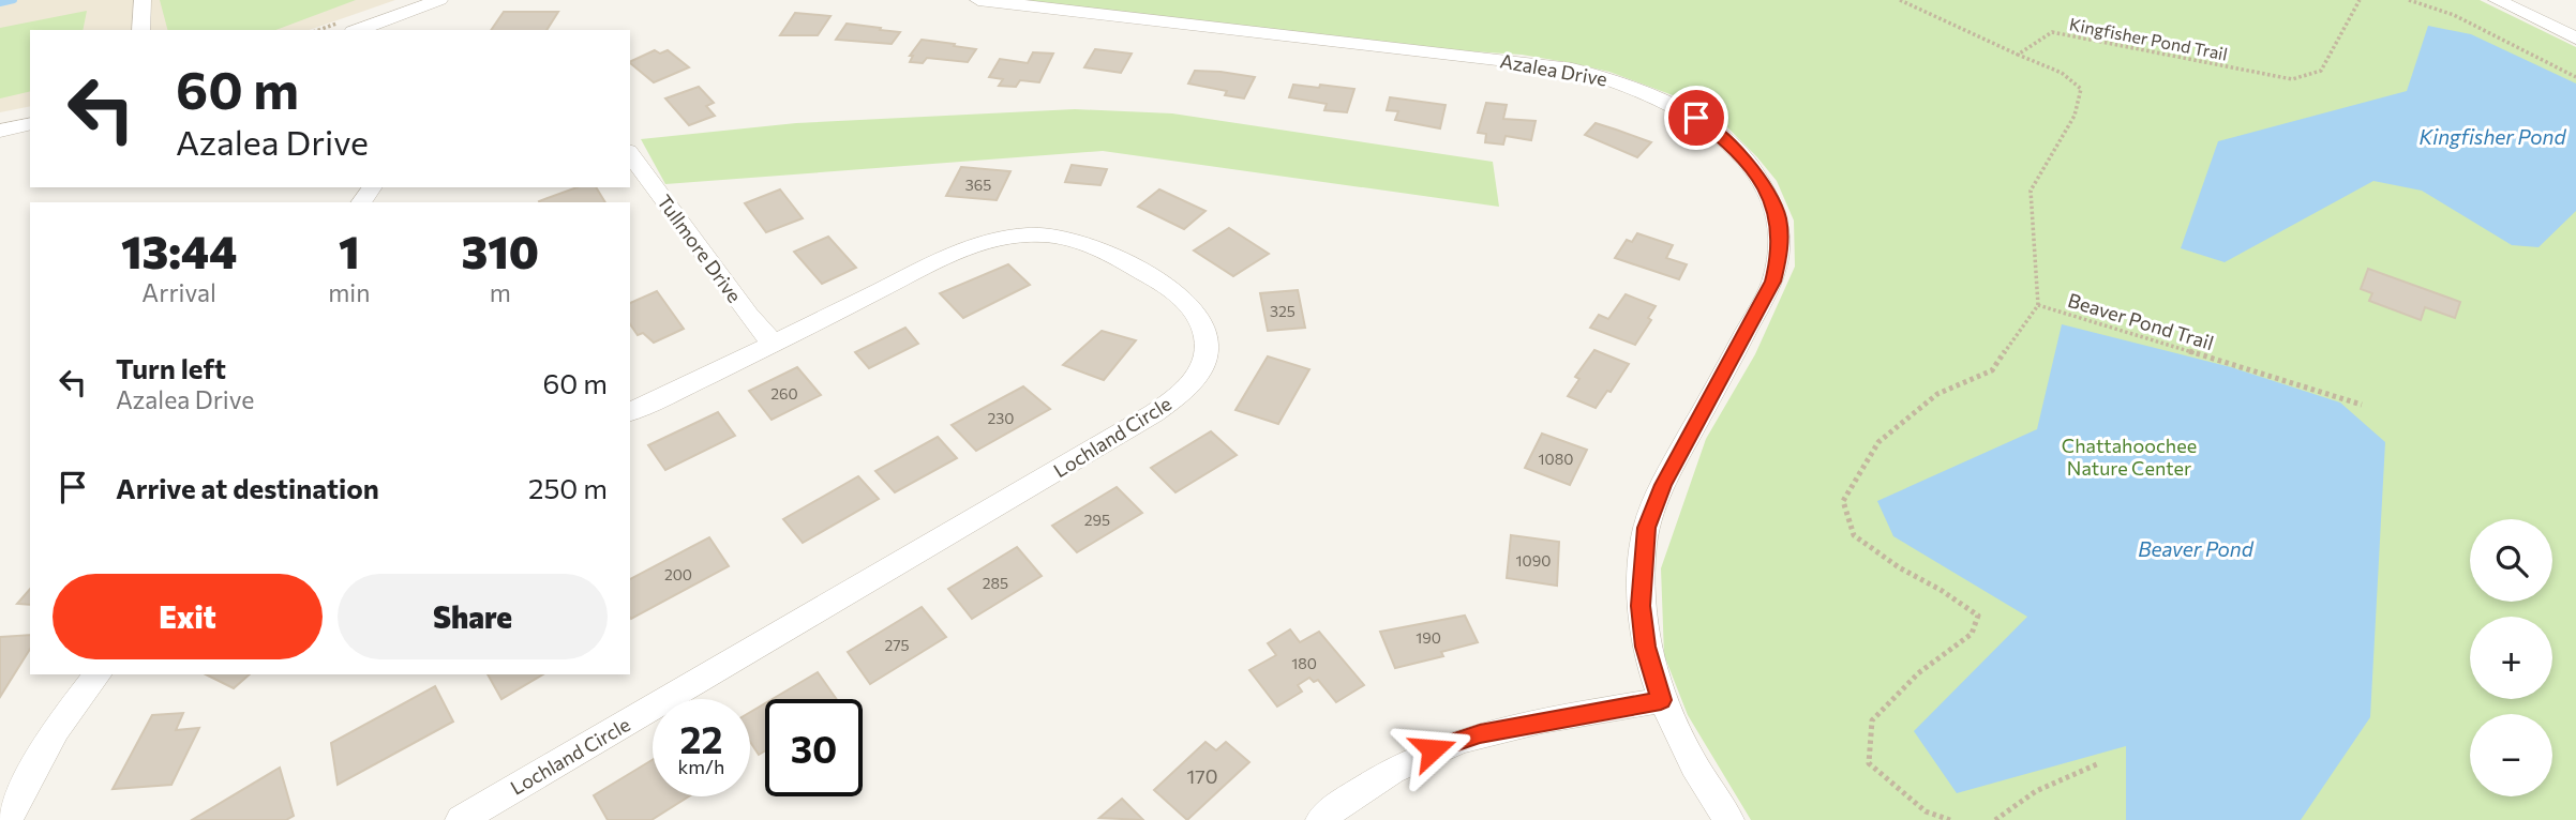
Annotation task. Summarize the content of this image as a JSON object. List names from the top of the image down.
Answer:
{
  "streets": {
    "street": ["Azalea Drive", "Tullmore Drive", "Lochland Circle"],
    "path": ["Kingfisher Pond Trail", "Beaver Pond Trail"]
  },
  "crossings": [
    ["Tullmore Drive", "Lochland Circle"]
  ],
  "water": ["Kingfisher Pond", "Beaver Pond"],
  "parks": ["Chattahoochee Nature Center"],
  "house_numbers": [
    "365",
    "325",
    "260",
    "230",
    "1080",
    "295",
    "1090",
    "200",
    "285",
    "190",
    "275",
    "180",
    "170"
  ],
  "page": {
    "turn": ["60 m", "Azalea Drive"],
    "eta": [
      "13:44",
      "Arrival",
      "1",
      "min",
      "310",
      "m"
    ],
    "list": [
      {
        "name": "Turn left",
        "note": "Azalea Drive",
        "value": "60 m"
      },
      {
        "name": "Arrive at destination",
        "value": "250 m"
      }
    ],
    "map_buttons": ["+", "−"],
    "buttons": ["Exit", "Share"],
    "speed": "22 km/h",
    "limit": "30"
  }
}
